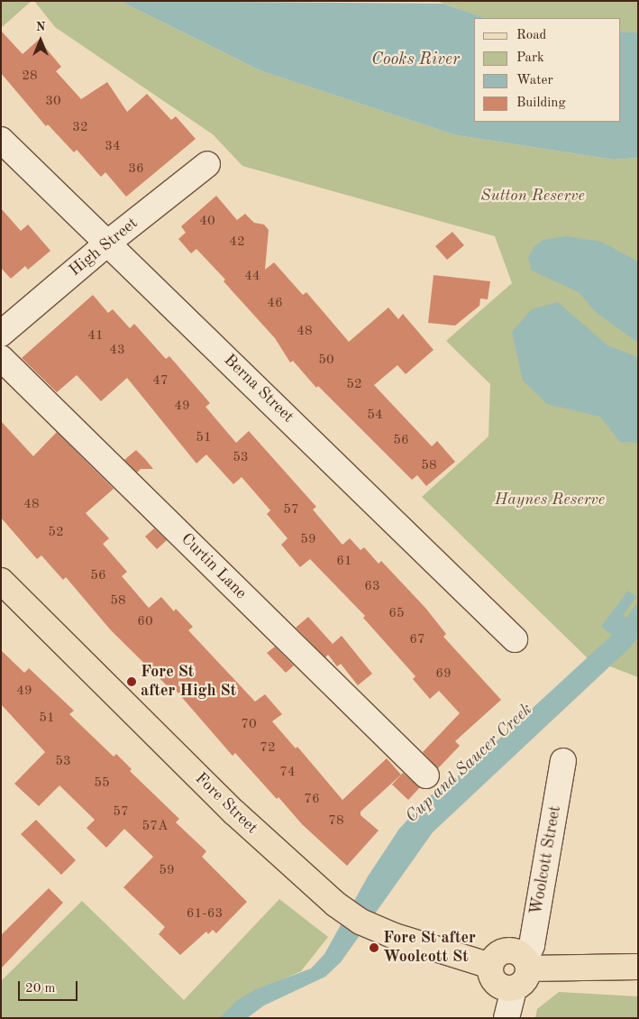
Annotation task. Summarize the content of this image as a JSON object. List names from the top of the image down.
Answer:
{
  "streets": {
    "main road": ["Fore Street"],
    "street": [
      "High Street",
      "Berna Street",
      "Curtin Lane",
      "Woolcott Street"
    ]
  },
  "crossings": [
    ["High Street", "Berna Street"],
    ["Fore Street", "Woolcott Street"]
  ],
  "water": ["Cooks River", "Cup and Saucer Creek"],
  "parks": ["Sutton Reserve", "Haynes Reserve"],
  "places": ["Fore St after High St", "Fore St after Woolcott St"],
  "house_numbers": [
    "28",
    "30",
    "32",
    "34",
    "36",
    "40",
    "42",
    "44",
    "46",
    "48",
    "41",
    "43",
    "50",
    "47",
    "52",
    "49",
    "54",
    "51",
    "56",
    "53",
    "58",
    "48",
    "57",
    "52",
    "59",
    "61",
    "56",
    "63",
    "58",
    "65",
    "60",
    "67",
    "69",
    "49",
    "51",
    "70",
    "72",
    "53",
    "74",
    "55",
    "76",
    "57",
    "78",
    "57A",
    "59",
    "61-63"
  ],
  "legend": [
    "Road",
    "Park",
    "Water",
    "Building"
  ],
  "scale_bar": "20 m",
  "north": "top"
}
